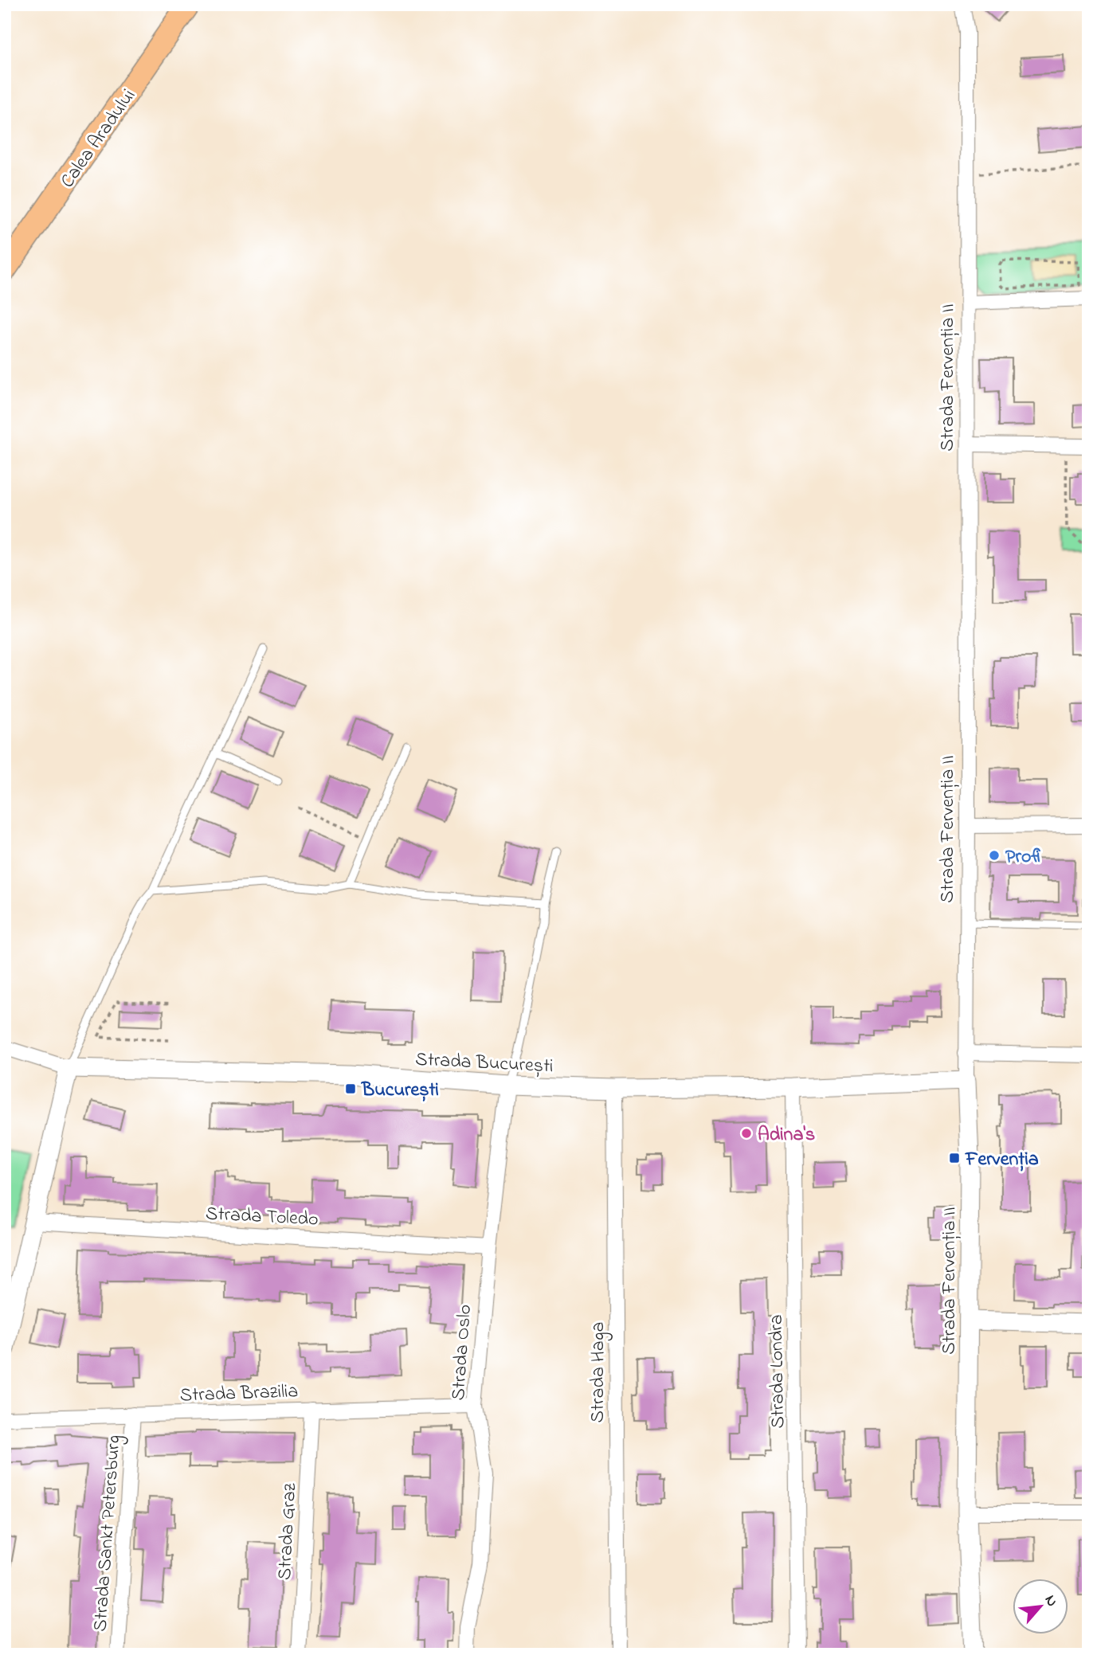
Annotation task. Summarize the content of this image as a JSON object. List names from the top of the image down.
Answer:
{
  "streets": {
    "main road": ["Calea Aradului"],
    "street": [
      "Strada Fervenția II",
      "Strada București",
      "Strada Toledo",
      "Strada Oslo",
      "Strada Londra",
      "Strada Haga",
      "Strada Brazilia",
      "Strada Graz",
      "Strada Sankt Petersburg"
    ]
  },
  "crossings": [
    ["Strada Fervenția II", "Strada București"],
    ["Strada București", "Strada Oslo"],
    ["Strada București", "Strada Londra"],
    ["Strada București", "Strada Haga"],
    ["Strada Toledo", "Strada Oslo"],
    ["Strada Oslo", "Strada Brazilia"],
    ["Strada Brazilia", "Strada Graz"],
    ["Strada Brazilia", "Strada Sankt Petersburg"]
  ],
  "places": {
    "other": ["Profi", "Adina's"],
    "transit": ["București", "Fervenția"]
  },
  "north": "top right"
}
